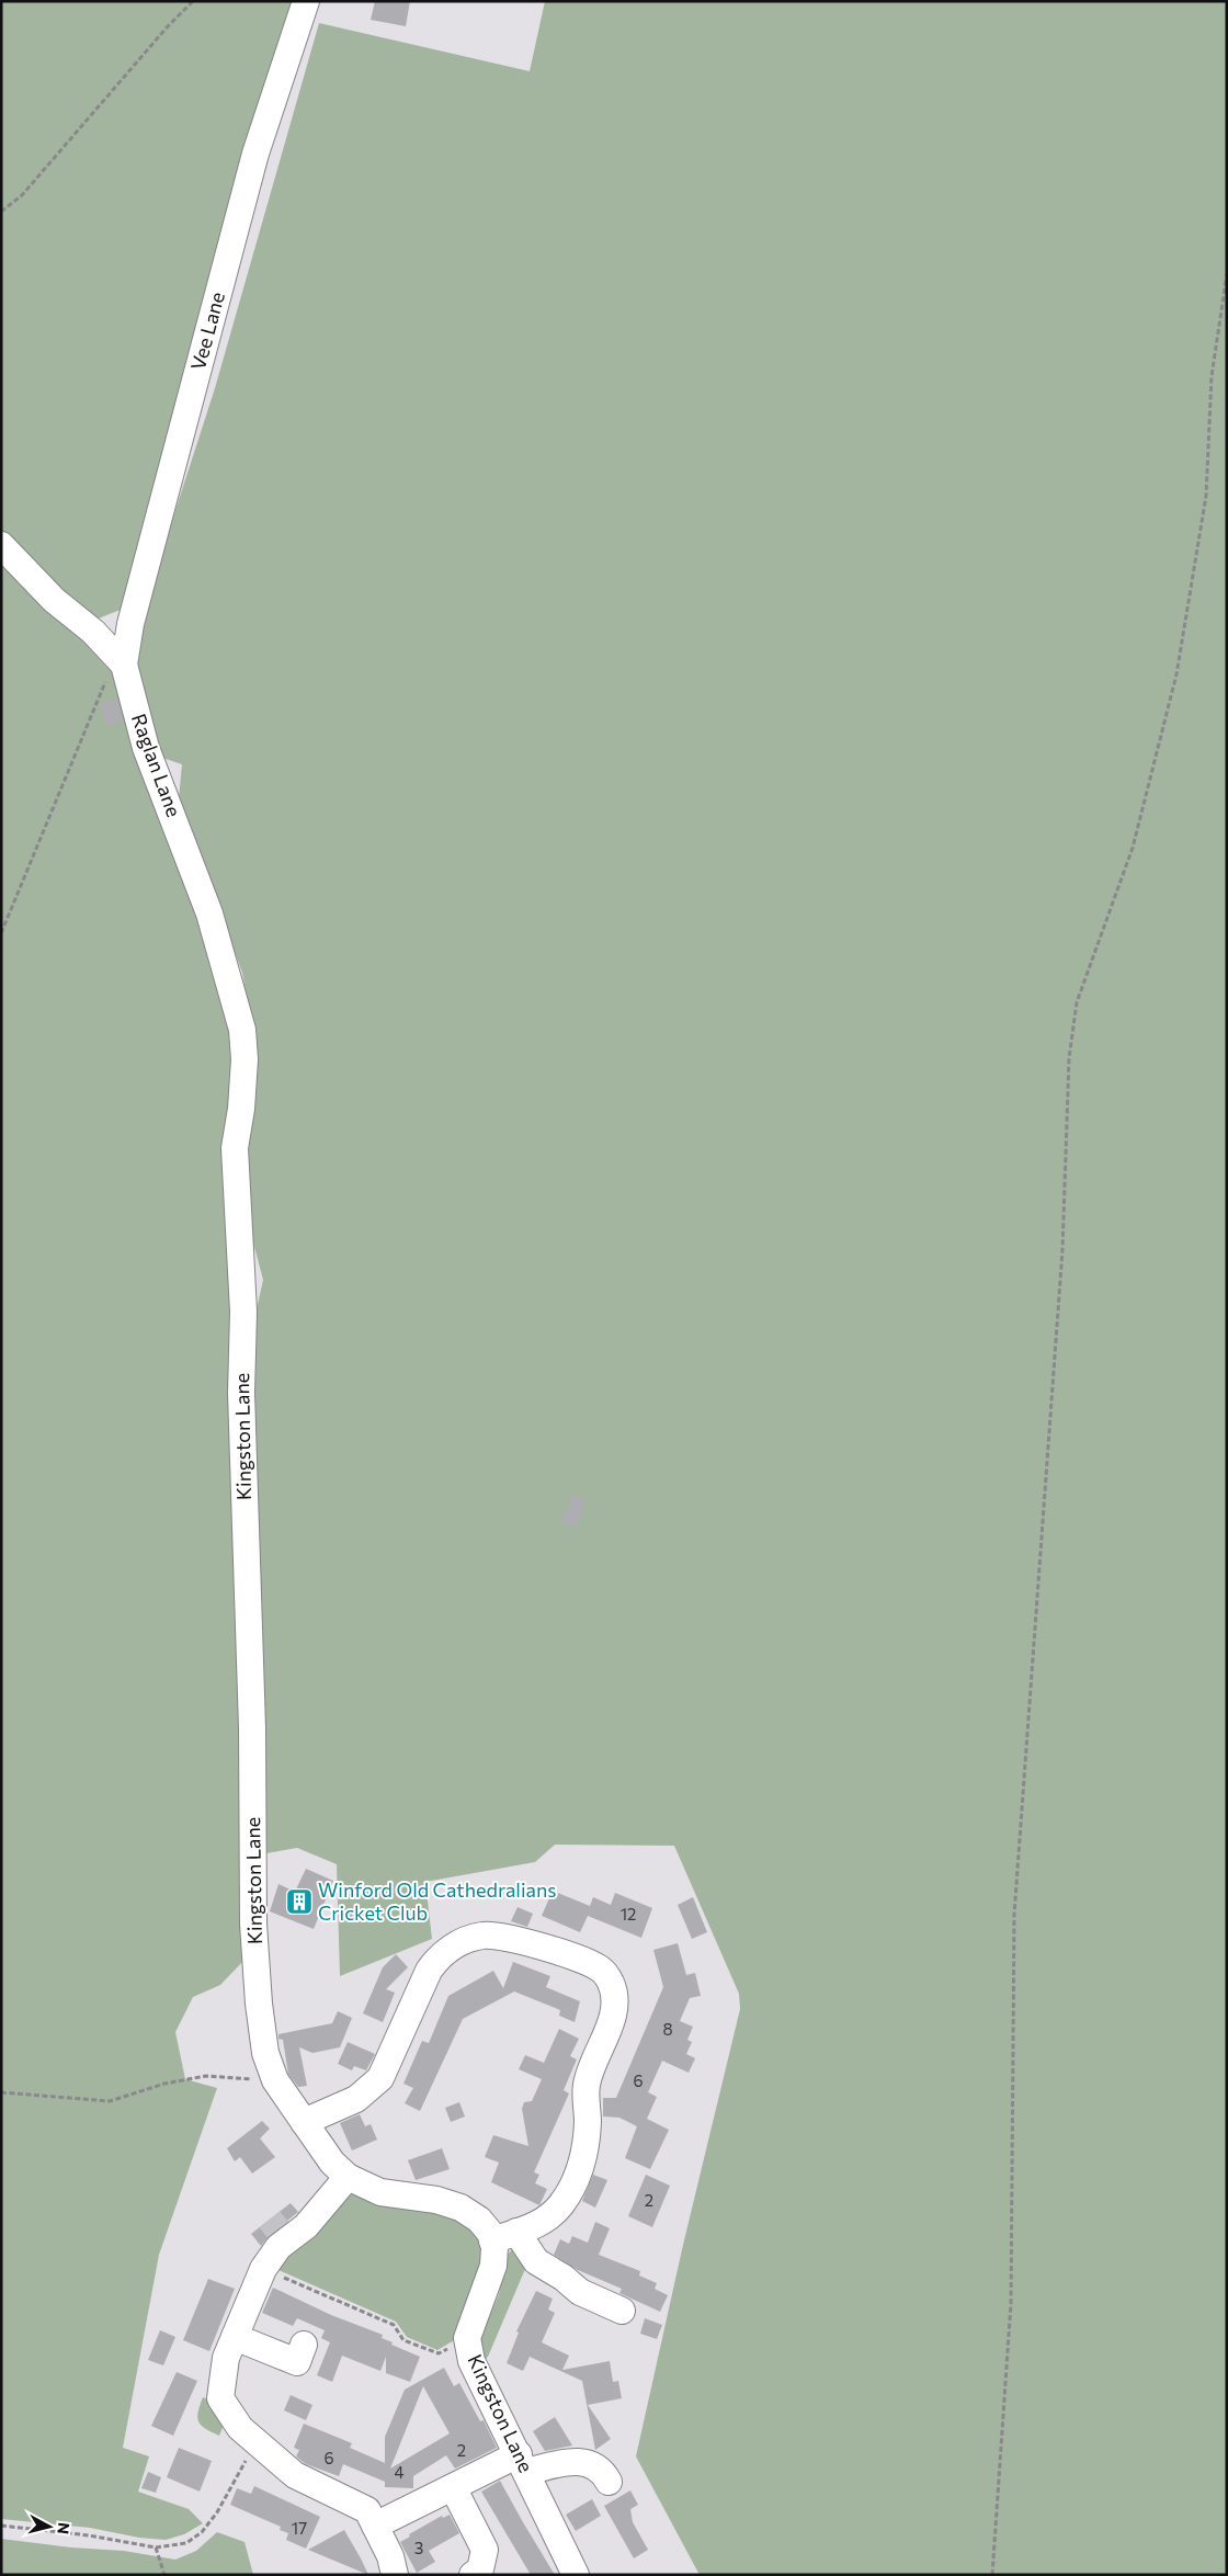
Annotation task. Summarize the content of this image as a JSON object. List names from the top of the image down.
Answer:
{
  "streets": {
    "street": ["Vee Lane", "Raglan Lane", "Kingston Lane"]
  },
  "crossings": [
    ["Vee Lane", "Raglan Lane"],
    ["Raglan Lane", "Kingston Lane"]
  ],
  "places": {
    "building": ["Winford Old Cathedralians Cricket Club"]
  },
  "house_numbers": [
    "12",
    "8",
    "6",
    "2",
    "2",
    "6",
    "4",
    "17",
    "3"
  ],
  "north": "right"
}
